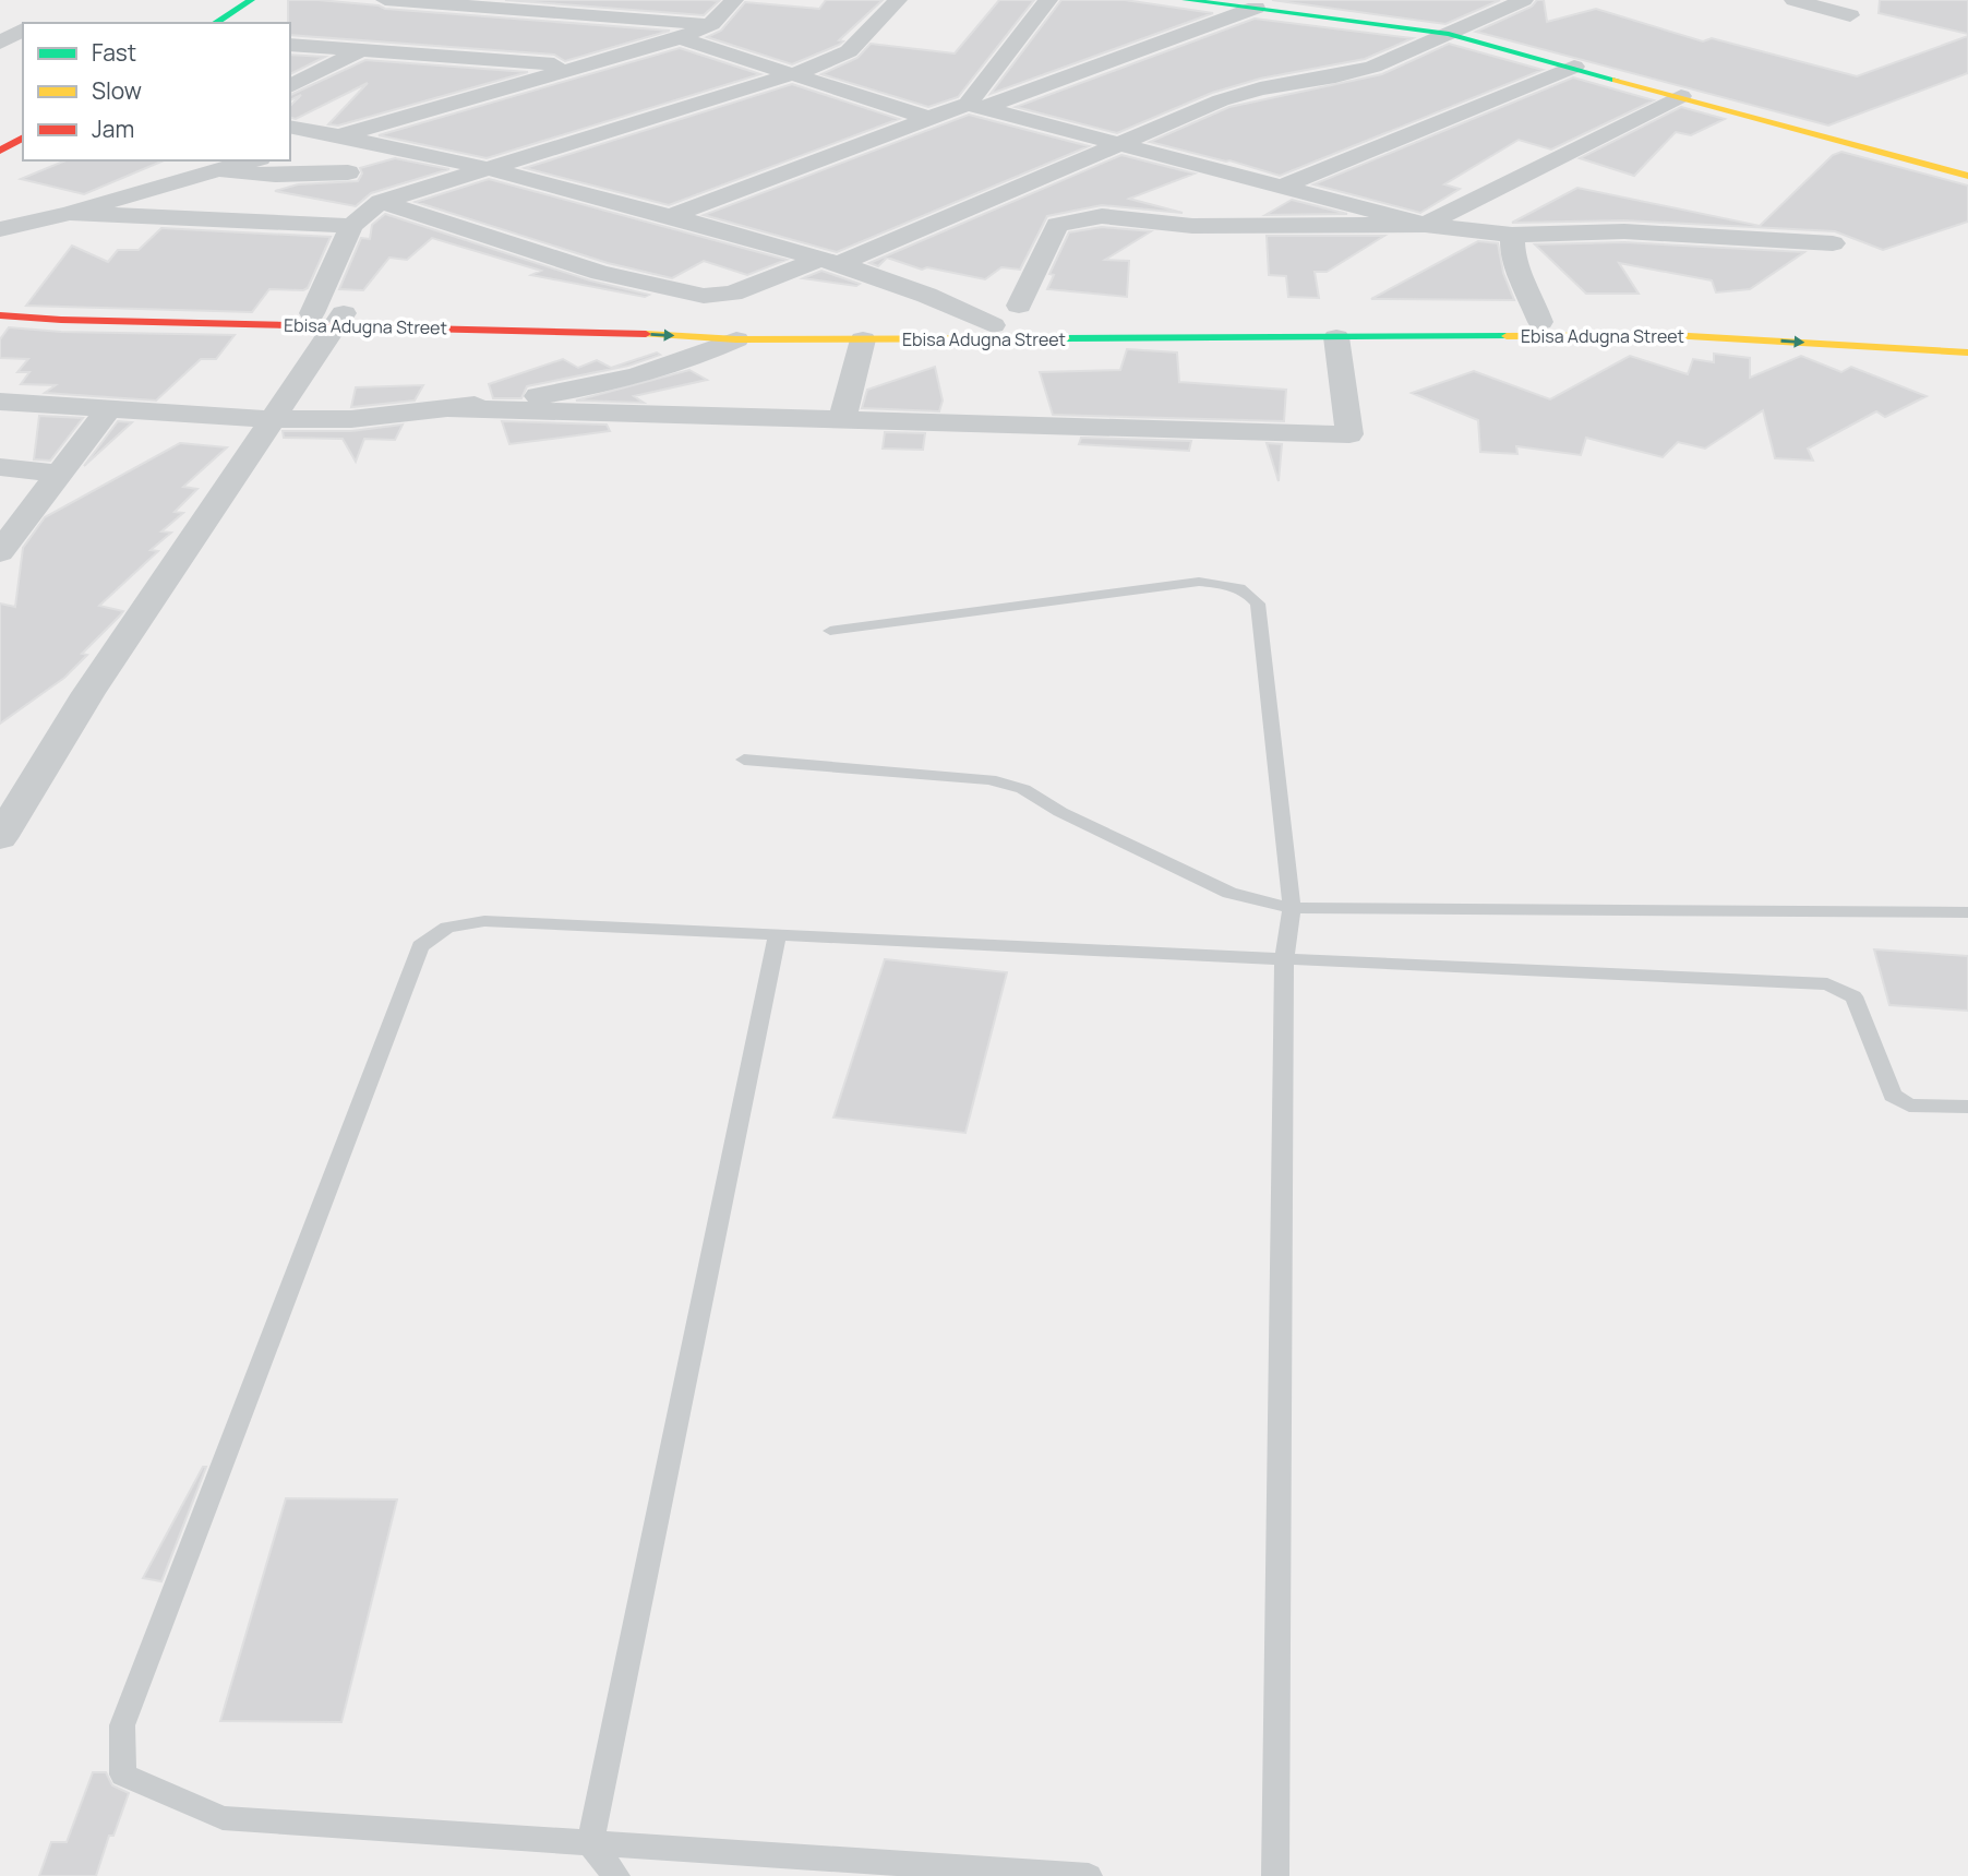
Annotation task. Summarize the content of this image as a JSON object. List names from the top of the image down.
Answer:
{
  "streets": {
    "main road": ["Ebisa Adugna Street"]
  },
  "legend": ["Fast", "Slow", "Jam"]
}
